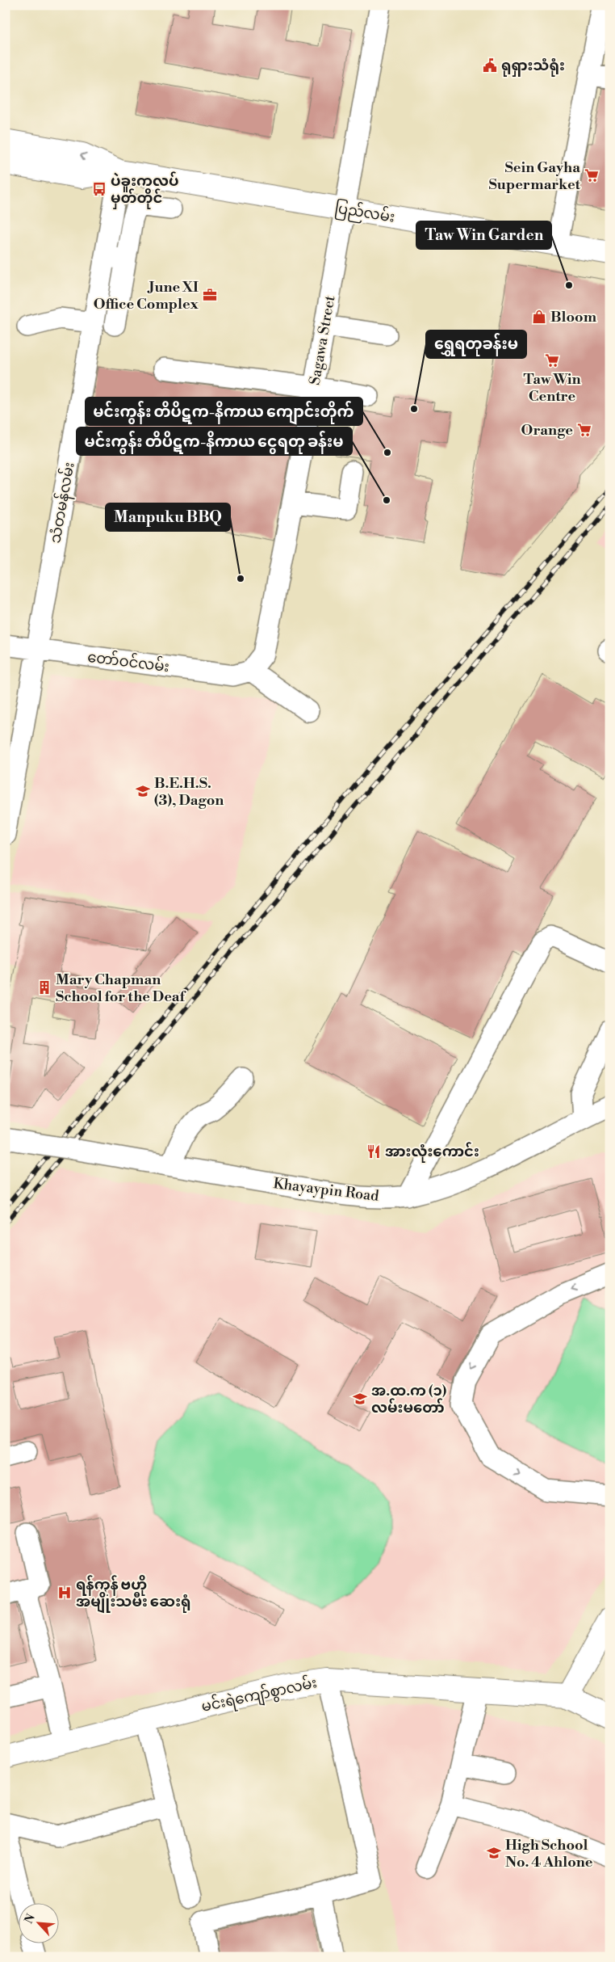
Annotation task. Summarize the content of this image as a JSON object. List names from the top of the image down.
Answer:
{
  "streets": {
    "main road": ["ပြည်လမ်း", "မင်းရဲကျော်စွာလမ်း"],
    "street": [
      "Sagawa Street",
      "သံတမန်လမ်း",
      "တော်ဝင်လမ်း",
      "Khayaypin Road"
    ]
  },
  "crossings": [
    ["ပြည်လမ်း", "Sagawa Street"],
    ["ပြည်လမ်း", "သံတမန်လမ်း"],
    ["Sagawa Street", "တော်ဝင်လမ်း"],
    ["သံတမန်လမ်း", "တော်ဝင်လမ်း"]
  ],
  "places": {
    "public building": ["ရုရှားသံရုံး"],
    "supermarket": ["Sein Gayha Supermarket", "Taw Win Centre", "Orange"],
    "bus stop": ["ပဲခူးကလပ် မှတ်တိုင်"],
    "other": [
      "Taw Win Garden",
      "ရွှေရတုခန်းမ",
      "မင်းကွန်း တိပိဋက-နိကာယ ကျောင်းတိုက်",
      "မင်းကွန်း တိပိဋက-နိကာယ ငွေရတု ခန်းမ",
      "Manpuku BBQ"
    ],
    "office": ["June XI Office Complex"],
    "shop": ["Bloom"],
    "school or university": ["B.E.H.S. (3), Dagon", "အ.ထ.က (၁) လမ်းမတော်", "High School No. 4 Ahlone"],
    "building": ["Mary Chapman School for the Deaf"],
    "restaurant": ["အားလုံးကောင်း"],
    "hospital": ["ရန်ကုန် ဗဟို အမျိုးသမီး ဆေးရုံ"]
  },
  "north": "top left"
}
